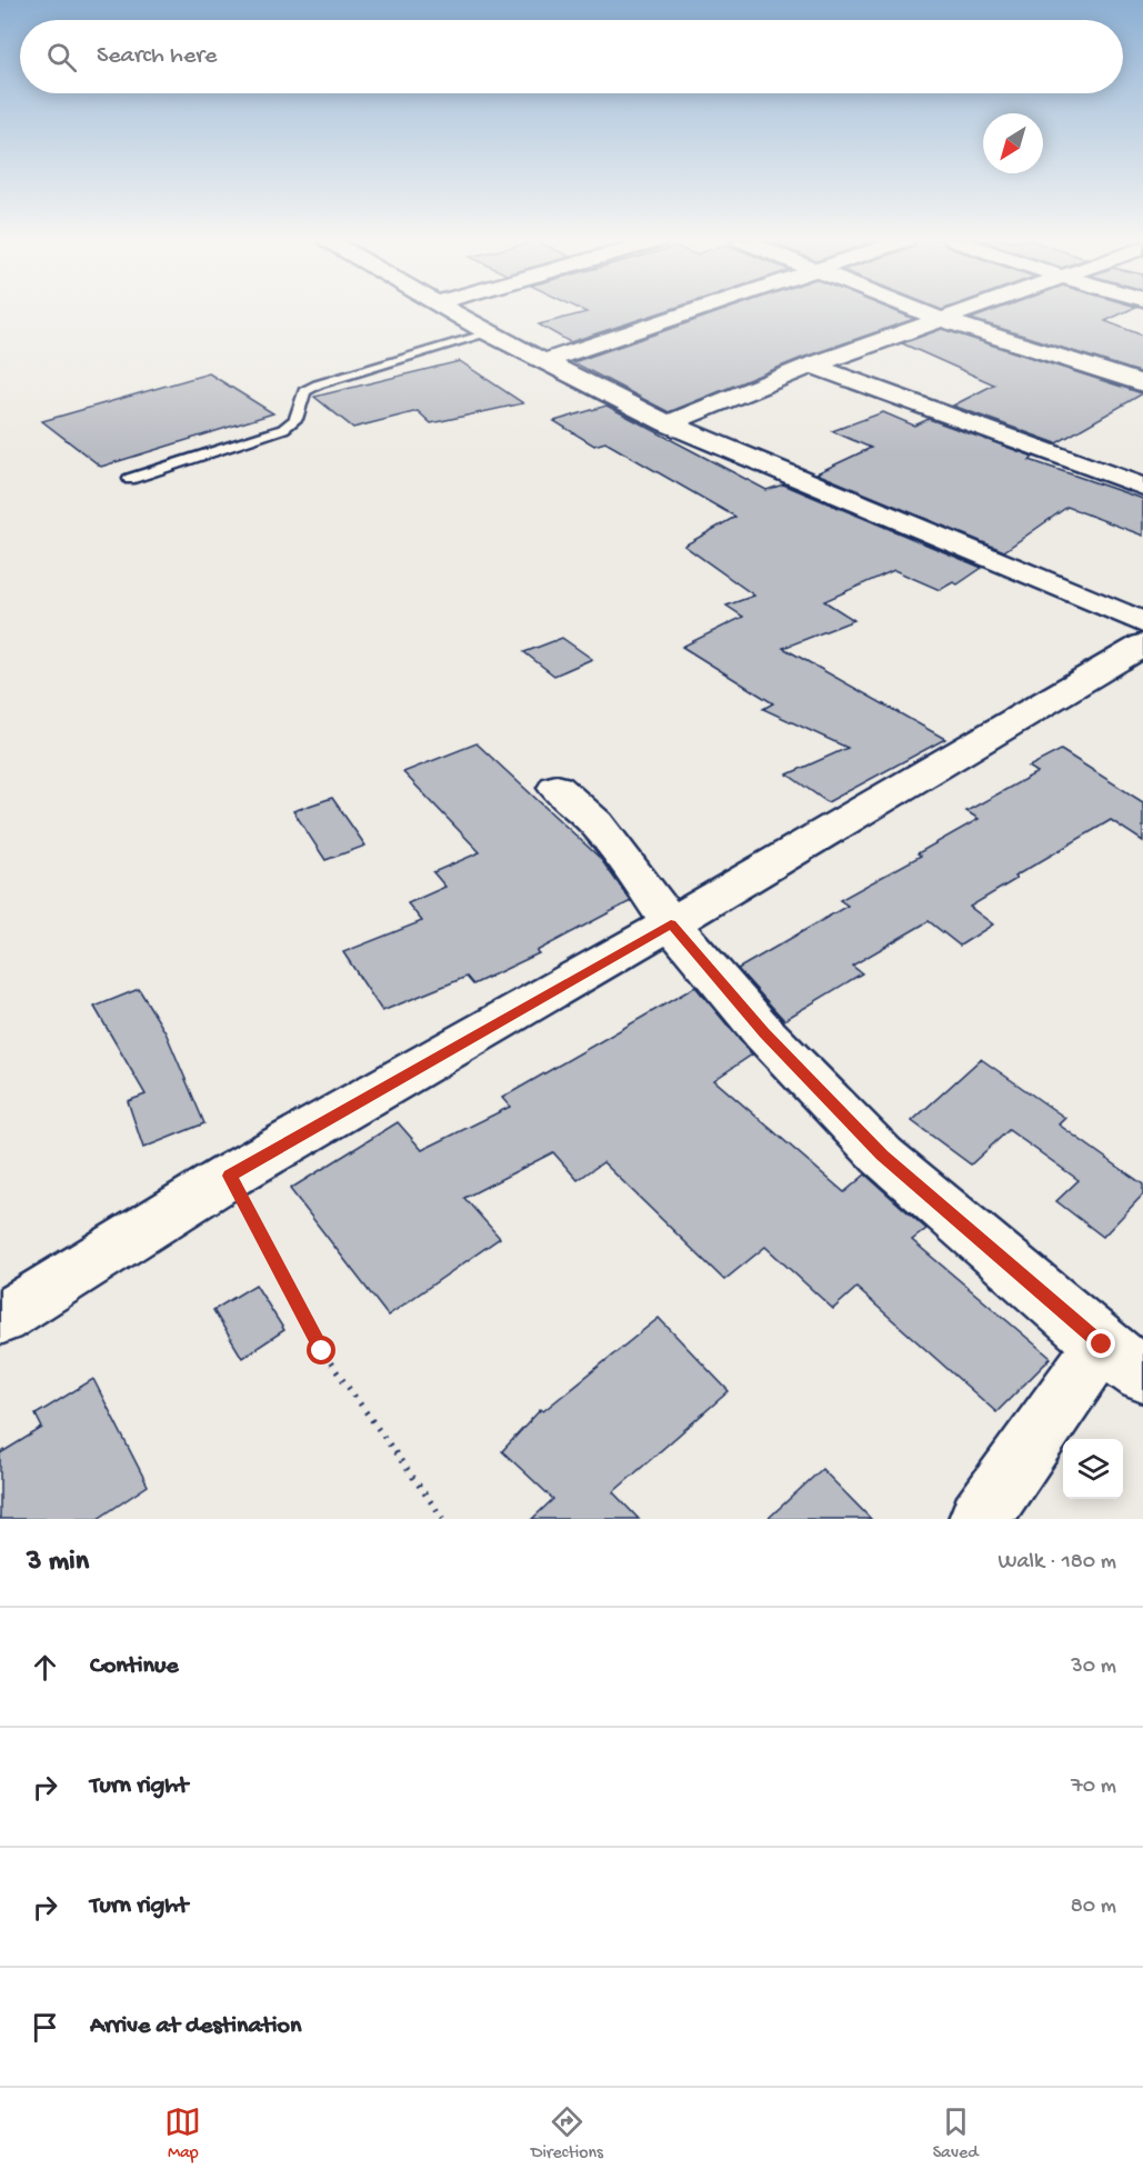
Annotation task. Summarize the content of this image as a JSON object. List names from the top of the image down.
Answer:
{
  "north": "bottom left",
  "page": {
    "search": "Search here",
    "heading": ["3 min", "Walk · 180 m"],
    "list": [
      ["Continue", "30 m"],
      ["Turn right", "70 m"],
      ["Turn right", "80 m"],
      "Arrive at destination"
    ],
    "nav": ["Map", "Directions", "Saved"]
  }
}
